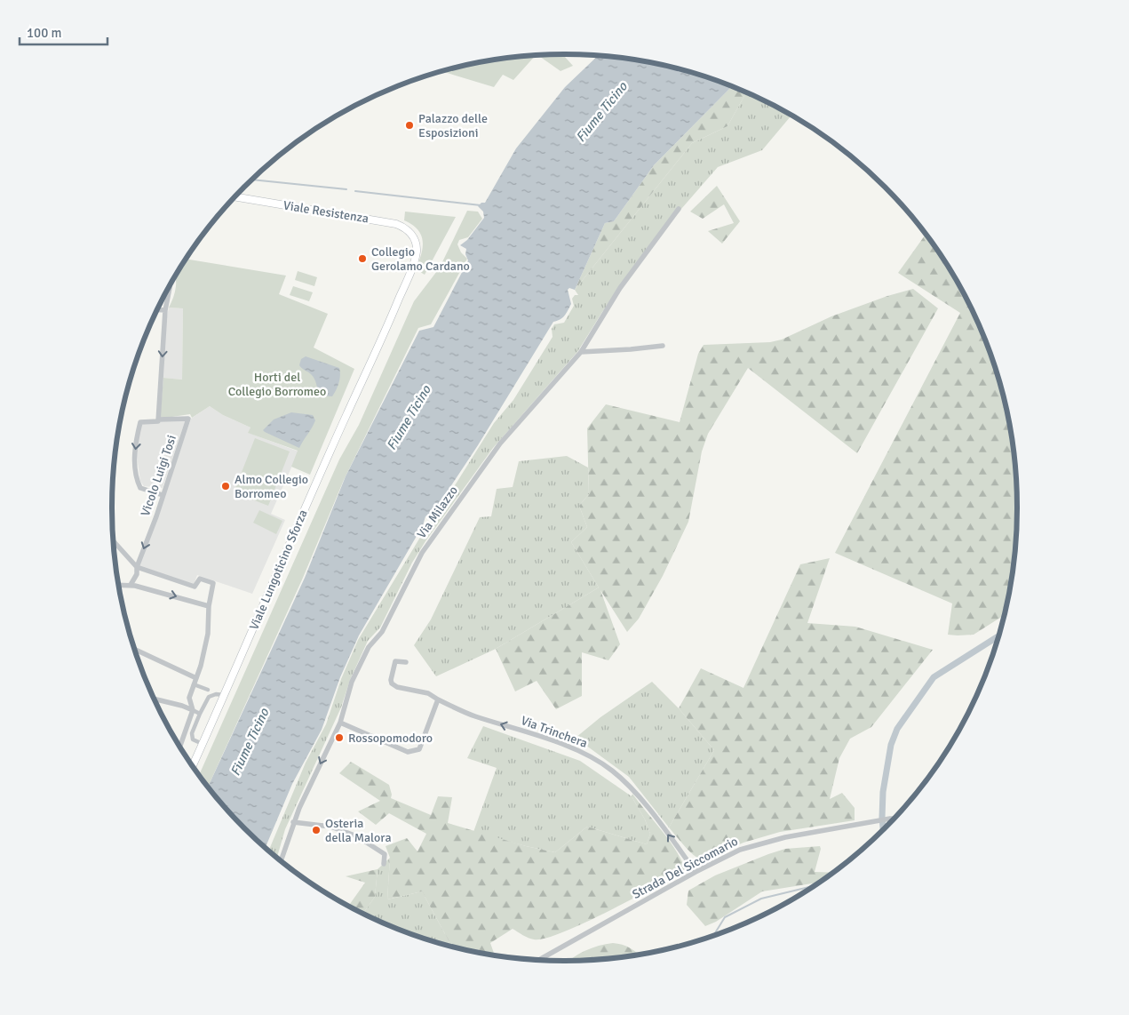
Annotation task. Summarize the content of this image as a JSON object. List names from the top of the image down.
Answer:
{
  "streets": {
    "main road": ["Viale Resistenza", "Viale Lungoticino Sforza"],
    "street": [
      "Vicolo Luigi Tosi",
      "Via Milazzo",
      "Via Trinchera",
      "Strada Del Siccomario"
    ]
  },
  "crossings": [
    ["Viale Resistenza", "Viale Lungoticino Sforza"],
    ["Via Trinchera", "Strada Del Siccomario"]
  ],
  "one_way": ["Vicolo Luigi Tosi", "Via Trinchera"],
  "water": ["Fiume Ticino"],
  "parks": ["Horti del Collegio Borromeo"],
  "places": [
    "Palazzo delle Esposizioni",
    "Collegio Gerolamo Cardano",
    "Almo Collegio Borromeo",
    "Rossopomodoro",
    "Osteria della Malora"
  ],
  "scale_bar": "100 m"
}
